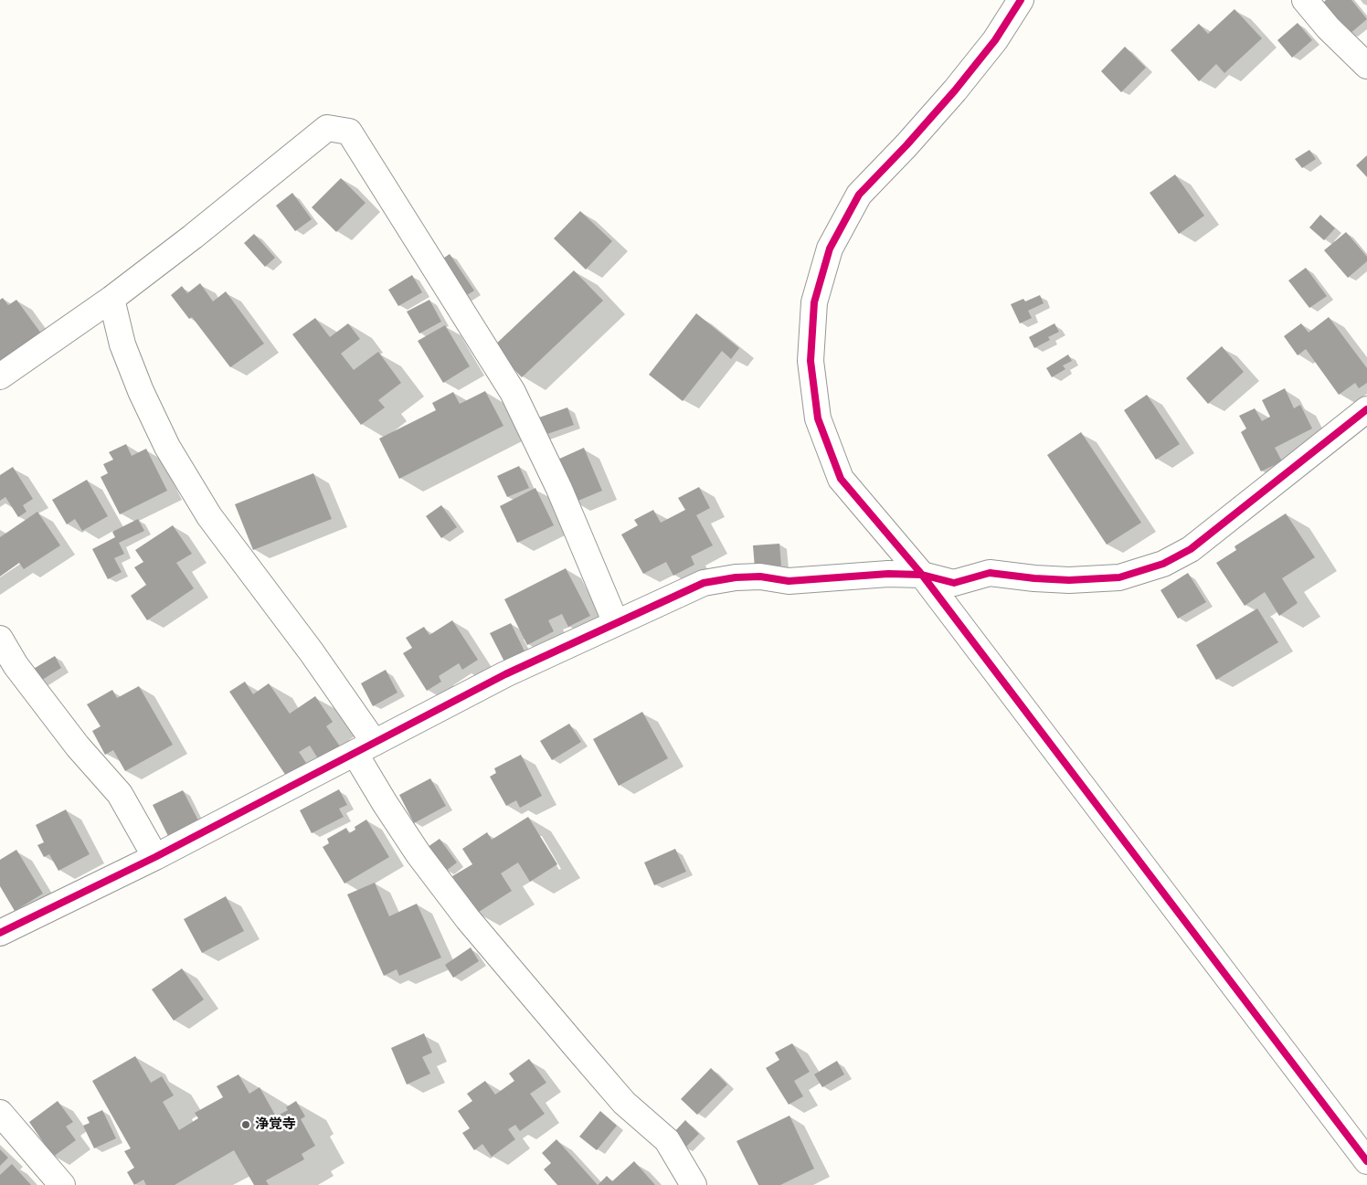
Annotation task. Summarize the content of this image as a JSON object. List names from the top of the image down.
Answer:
{
  "places": ["浄覚寺"]
}
